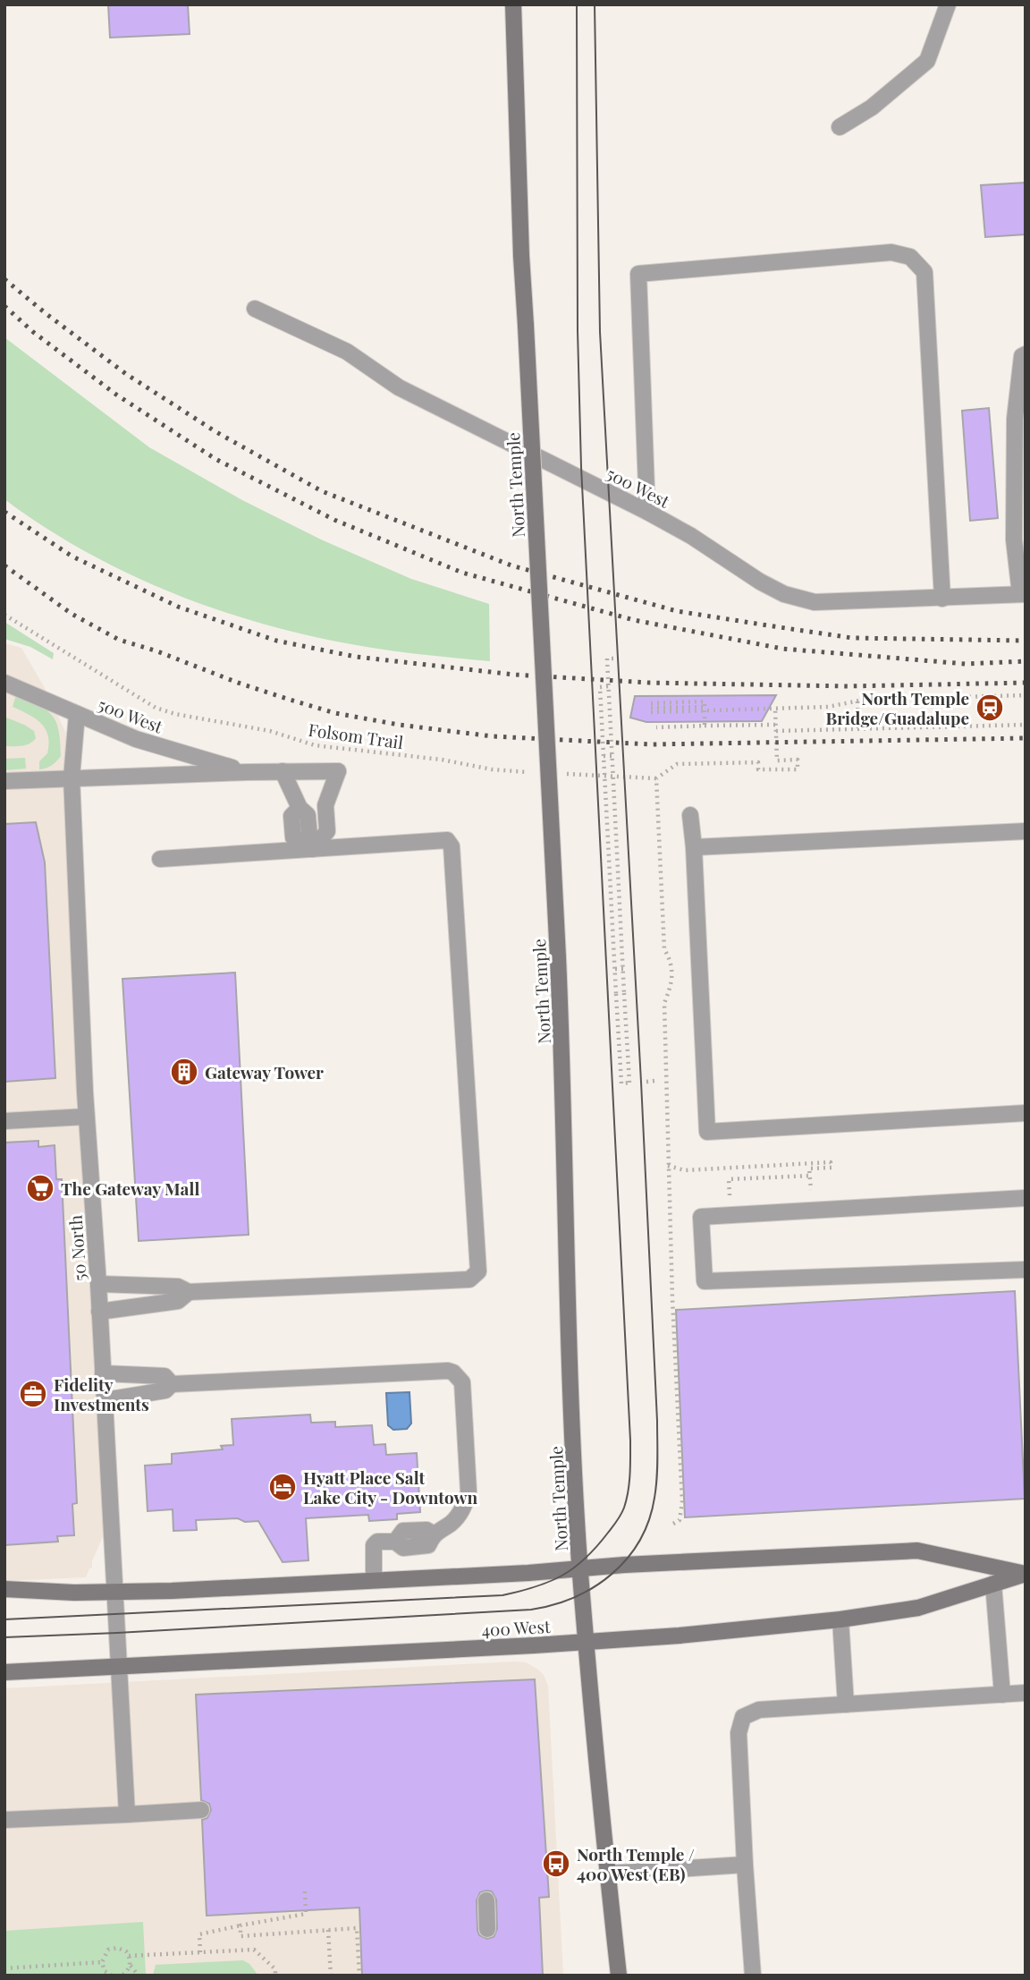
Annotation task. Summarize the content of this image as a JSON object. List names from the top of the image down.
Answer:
{
  "streets": {
    "street": [
      "North Temple",
      "500 West",
      "50 North",
      "400 West"
    ],
    "path": ["Folsom Trail"]
  },
  "crossings": [
    ["North Temple", "400 West"],
    ["500 West", "50 North"],
    ["50 North", "400 West"]
  ],
  "places": {
    "station": ["North Temple Bridge/Guadalupe"],
    "building": ["Gateway Tower"],
    "supermarket": ["The Gateway Mall"],
    "office": ["Fidelity Investments"],
    "hotel": ["Hyatt Place Salt Lake City - Downtown"],
    "bus stop": ["North Temple / 400 West (EB)"]
  }
}
